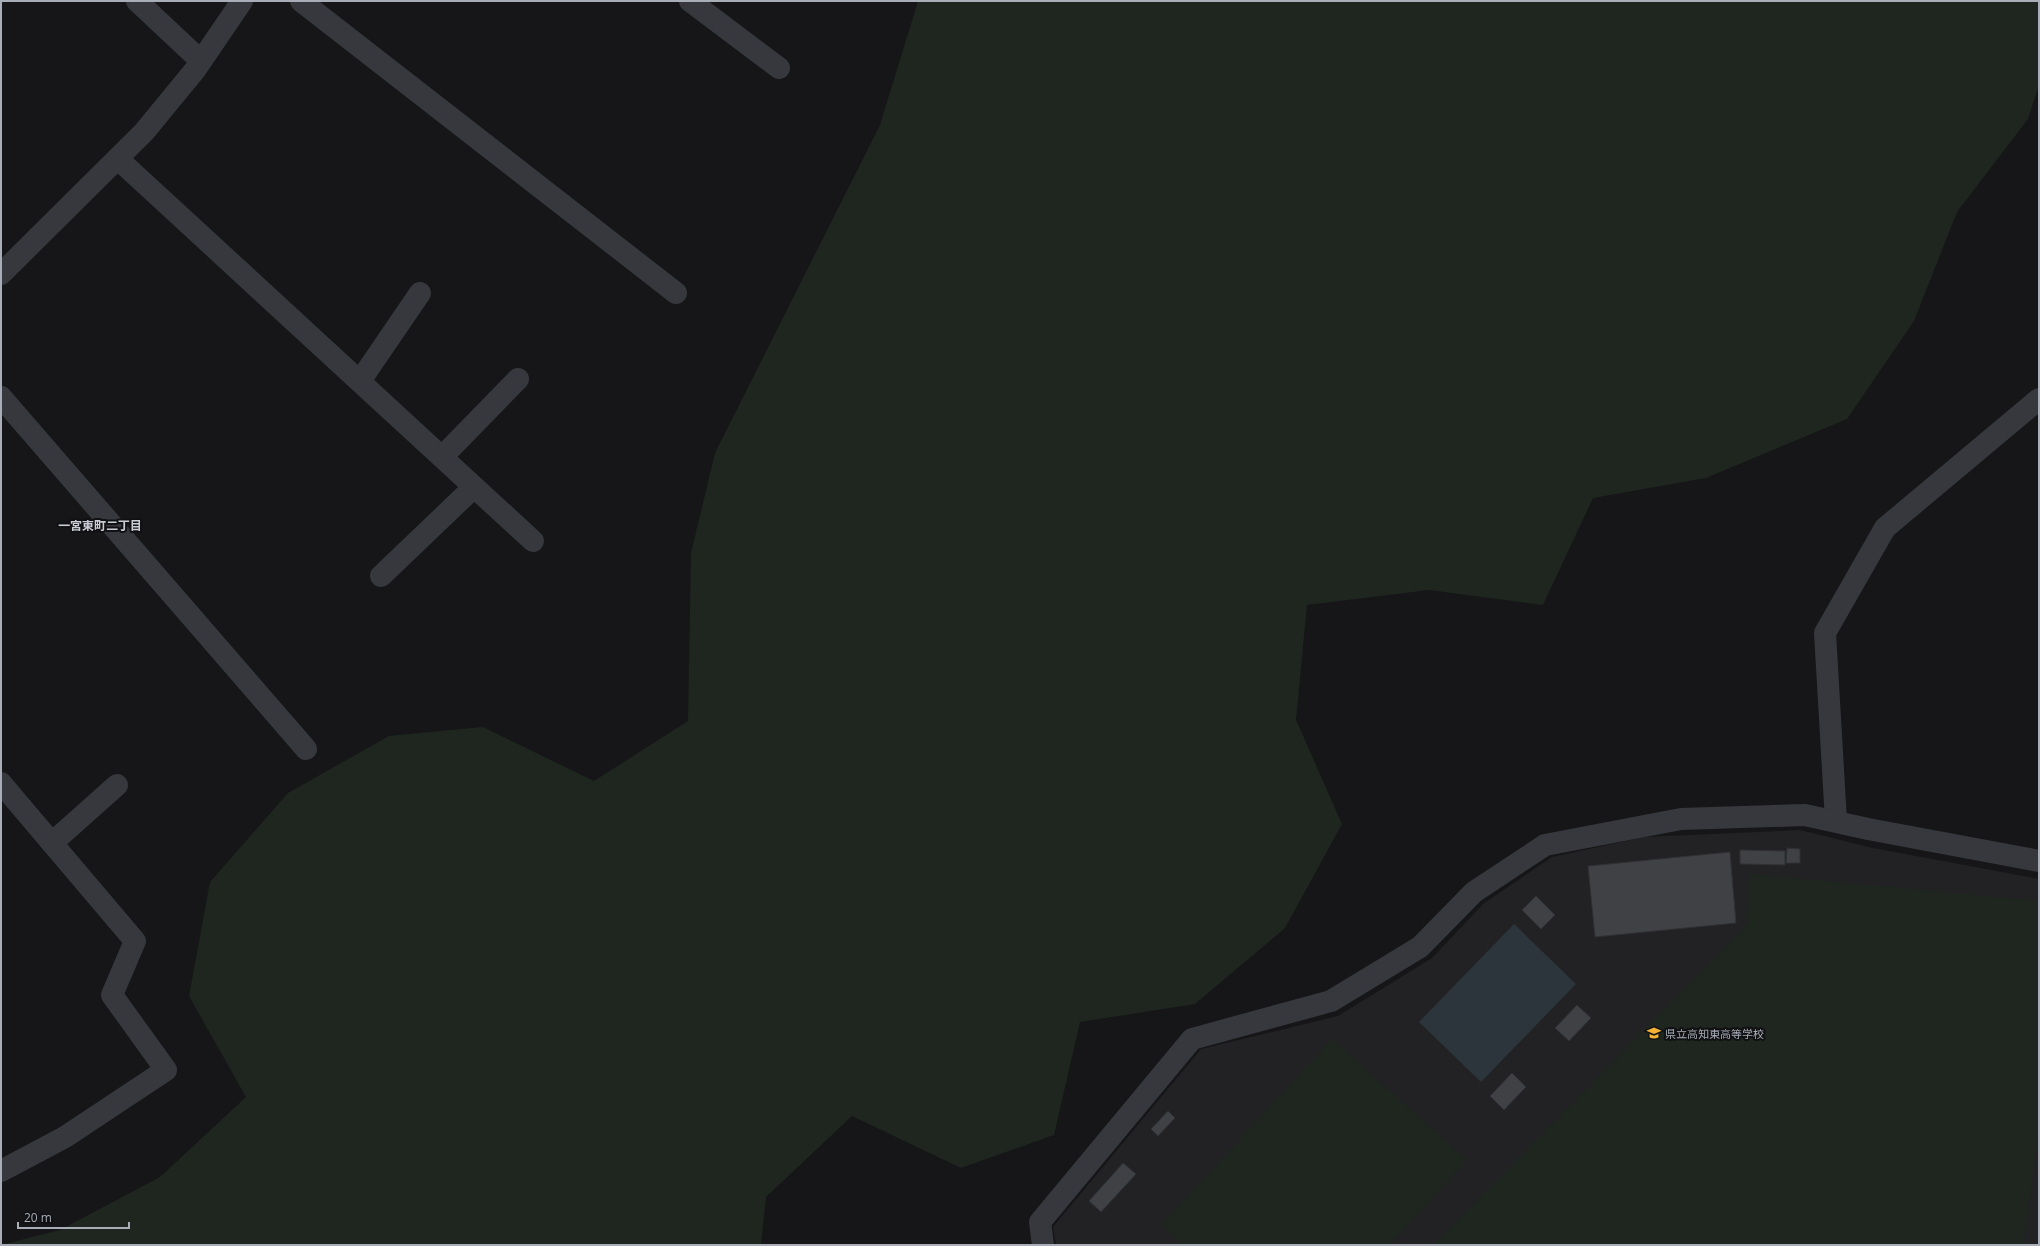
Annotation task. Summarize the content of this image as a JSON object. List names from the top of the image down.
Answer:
{
  "districts": ["一宮東町二丁目"],
  "places": {
    "school or university": ["県立高知東高等学校"]
  },
  "scale_bar": "20 m"
}
